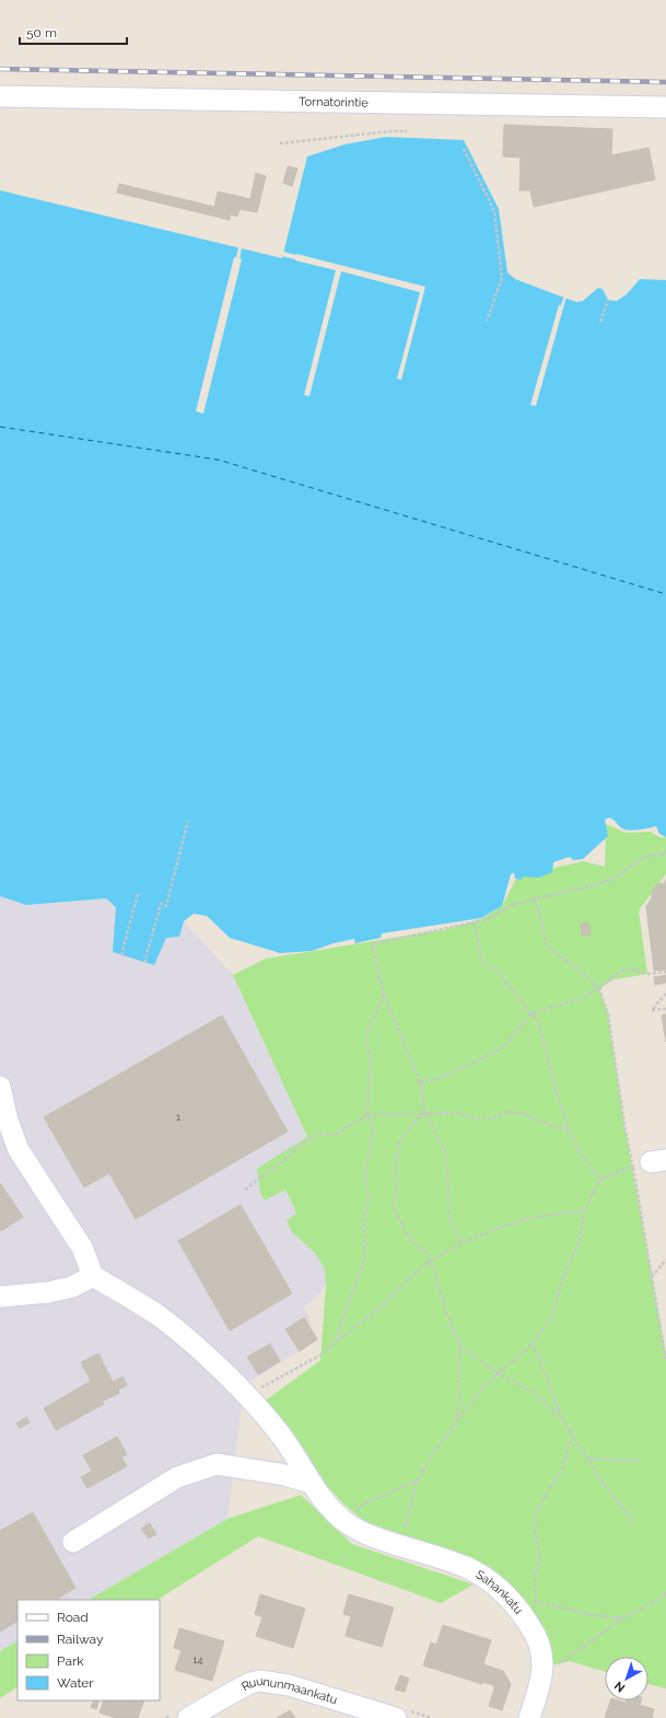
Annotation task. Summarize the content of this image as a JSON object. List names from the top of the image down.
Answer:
{
  "streets": {
    "street": ["Tornatorintie", "Sahankatu", "Ruununmaankatu"]
  },
  "house_numbers": ["1", "14"],
  "legend": [
    "Road",
    "Railway",
    "Park",
    "Water"
  ],
  "scale_bar": "50 m",
  "north": "bottom left"
}
